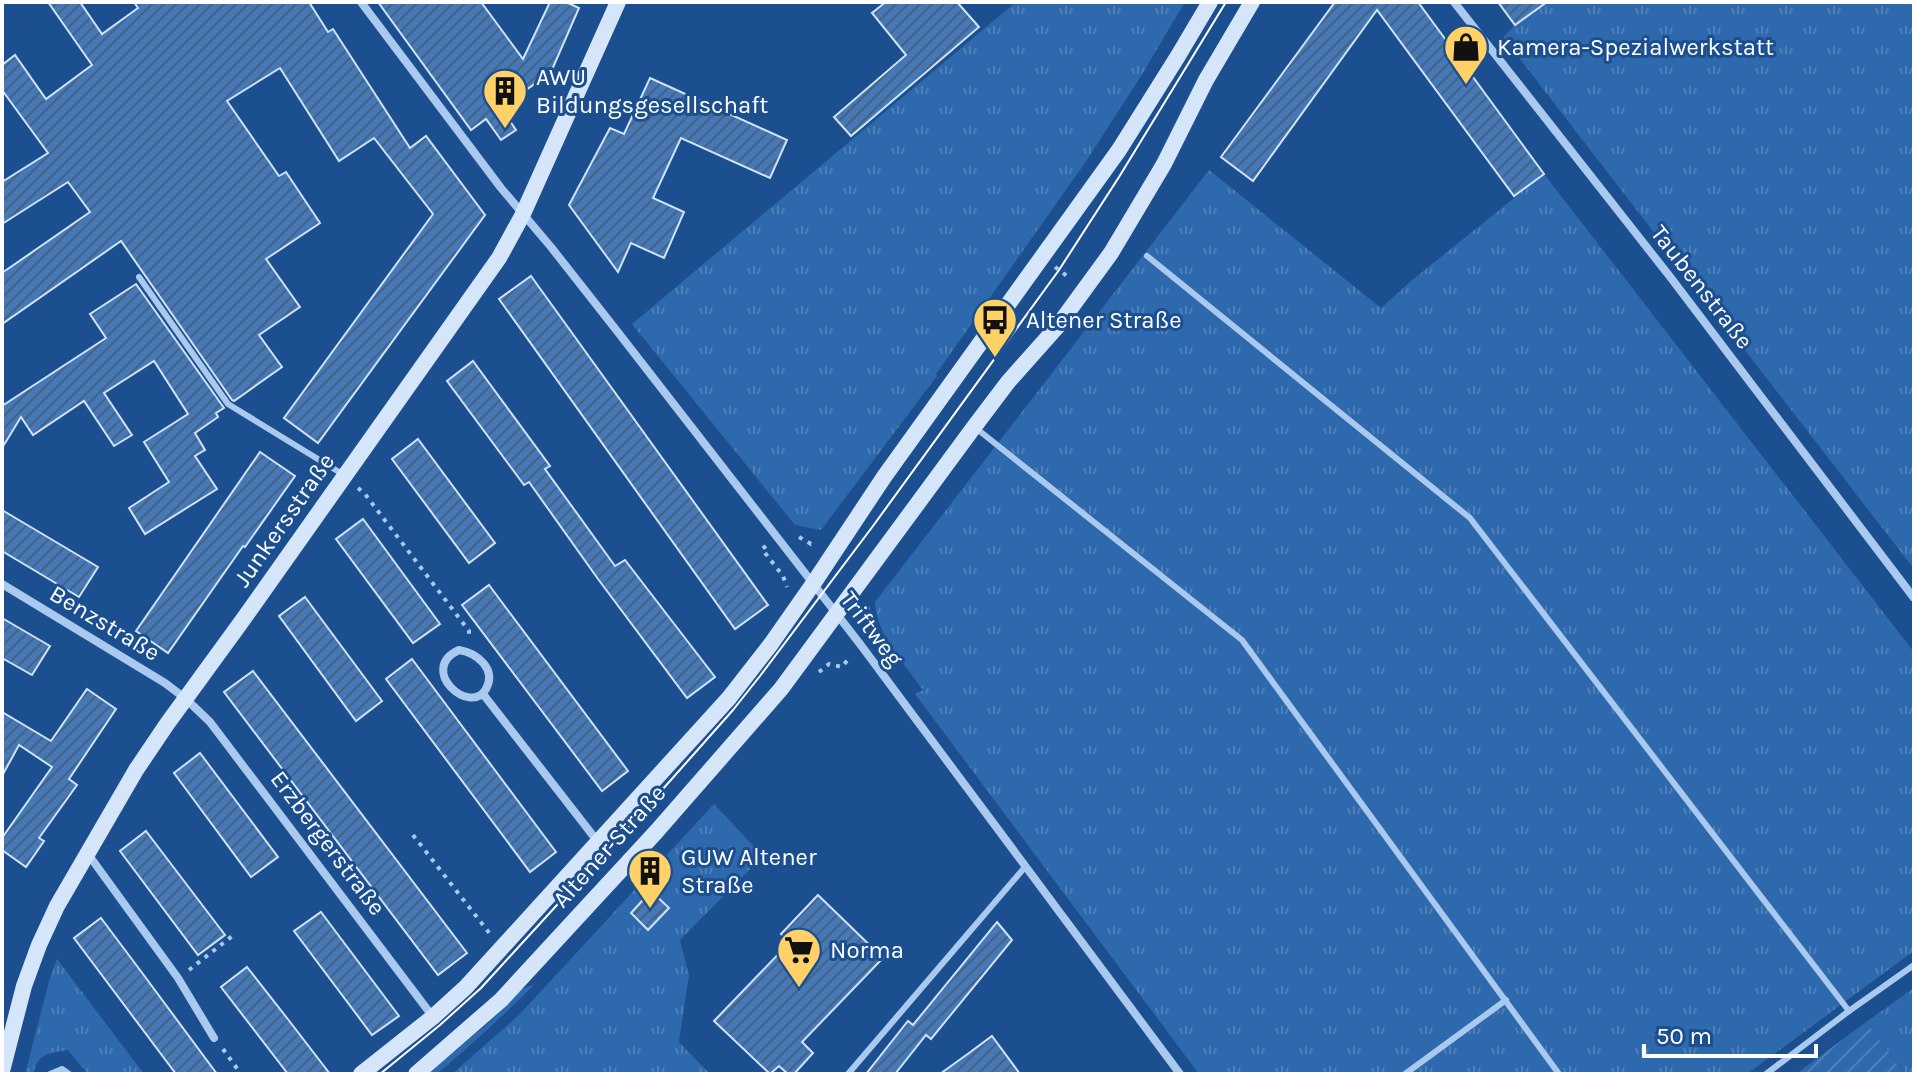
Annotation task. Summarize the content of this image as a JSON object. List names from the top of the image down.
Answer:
{
  "streets": {
    "main road": ["Junkersstraße", "Altener Straße"],
    "street": [
      "Taubenstraße",
      "Benzstraße",
      "Triftweg",
      "Erzbergerstraße"
    ]
  },
  "crossings": [
    ["Junkersstraße", "Benzstraße"],
    ["Junkersstraße", "Triftweg"],
    ["Junkersstraße", "Erzbergerstraße"],
    ["Benzstraße", "Erzbergerstraße"],
    ["Triftweg", "Altener Straße"],
    ["Erzbergerstraße", "Altener Straße"]
  ],
  "places": {
    "shop": ["Kamera-Spezialwerkstatt"],
    "building": ["AWU Bildungsgesellschaft", "GUW Altener Straße"],
    "bus stop": ["Altener Straße"],
    "supermarket": ["Norma"]
  },
  "scale_bar": "50 m"
}
